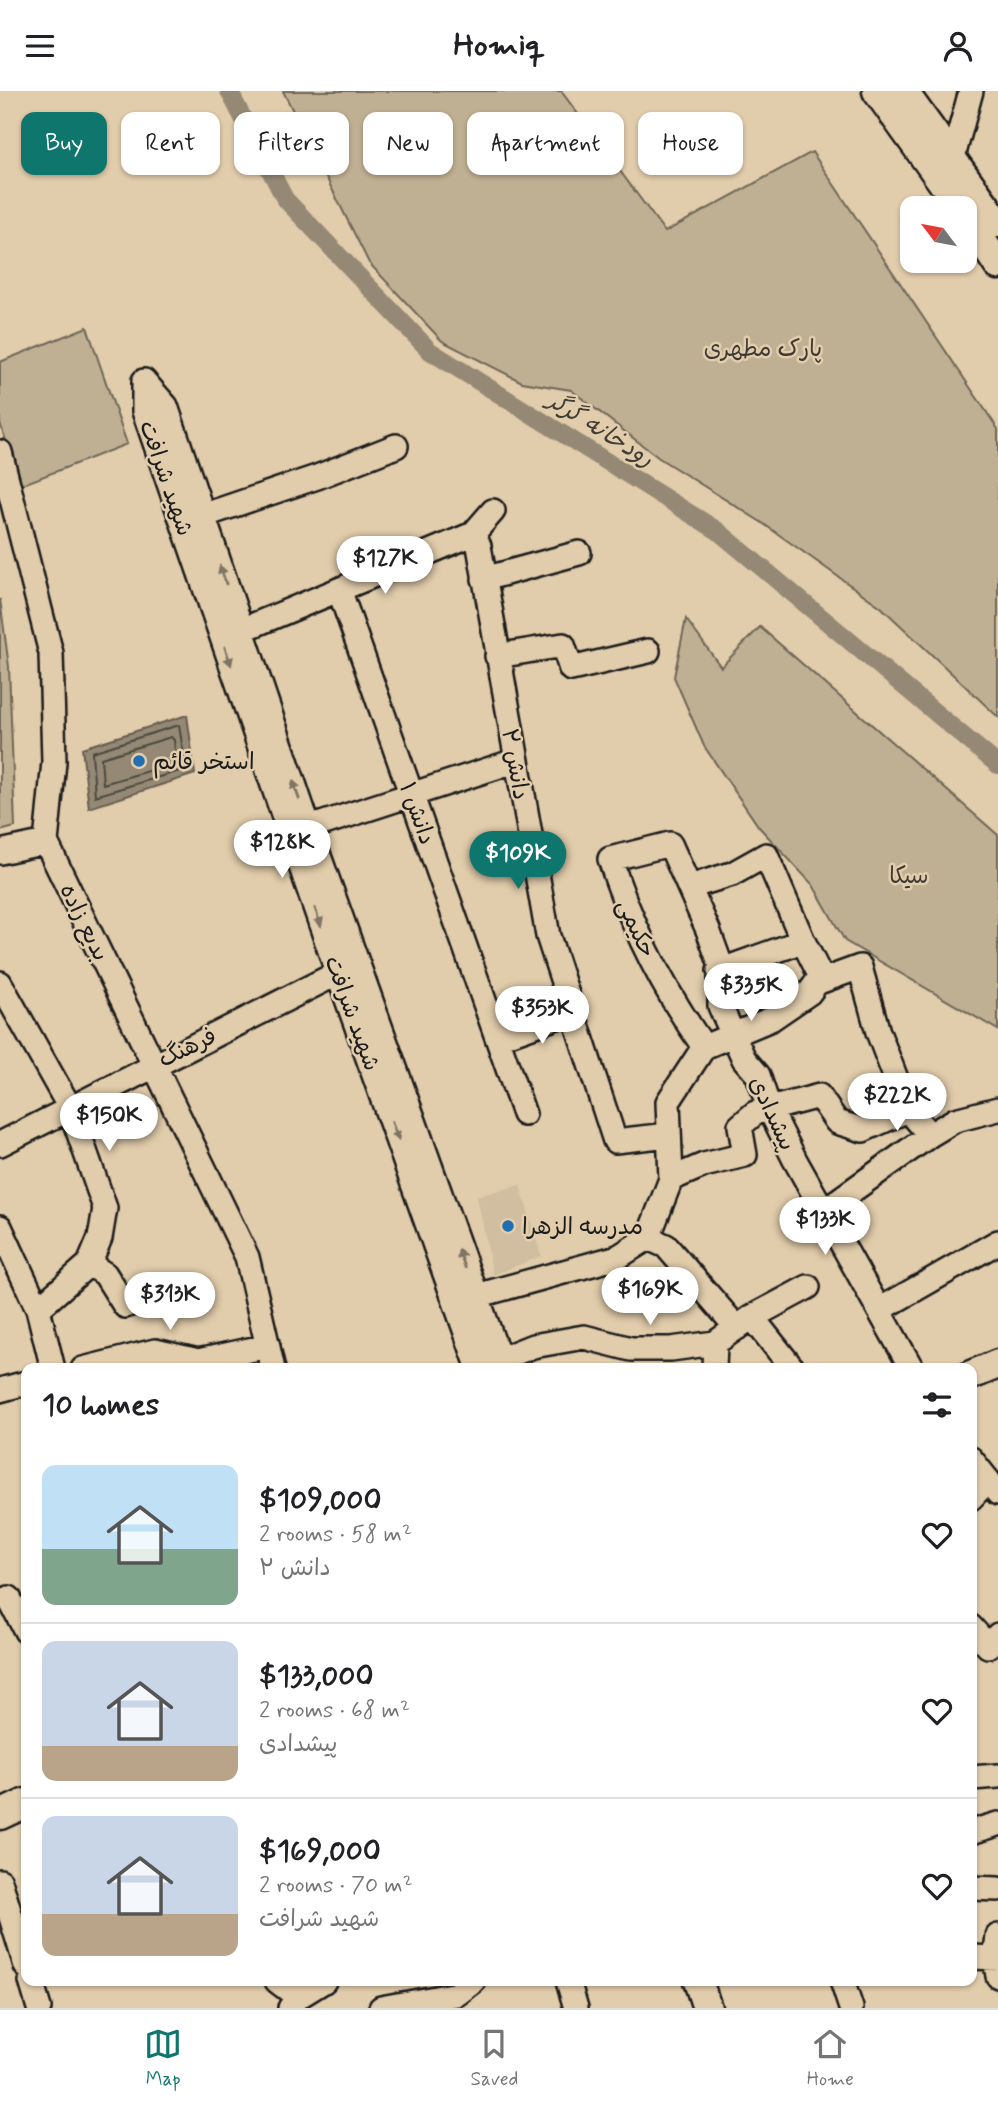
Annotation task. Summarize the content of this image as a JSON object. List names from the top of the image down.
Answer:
{
  "streets": {
    "street": [
      "شهید شرافت",
      "دانش ۲",
      "دانش ۱",
      "بدیع زاده",
      "حکیمی",
      "فرهنگ",
      "پیشدادی"
    ]
  },
  "crossings": [
    ["شهید شرافت", "فرهنگ"],
    ["بدیع زاده", "فرهنگ"],
    ["حکیمی", "پیشدادی"]
  ],
  "water": ["رودخانه گرگر"],
  "parks": ["پارک مطهری", "سیکا"],
  "places": ["استخر قائم", "مدرسه الزهرا"],
  "north": "top left",
  "page": {
    "header": "Homiq",
    "chip": [
      "Buy",
      "Rent",
      "Filters",
      "New",
      "Apartment",
      "House"
    ],
    "price": [
      "$127K",
      "$128K",
      "$109K",
      "$335K",
      "$353K",
      "$222K",
      "$150K",
      "$133K",
      "$169K",
      "$313K"
    ],
    "heading": "10 homes",
    "list": [
      {
        "name": "$109,000",
        "note": "2 rooms · 58 m² · دانش ۲"
      },
      {
        "name": "$133,000",
        "note": "2 rooms · 68 m² · پیشدادی"
      },
      {
        "name": "$169,000",
        "note": "2 rooms · 70 m² · شهید شرافت"
      }
    ],
    "tabs": ["Map", "Saved", "Home"]
  }
}
